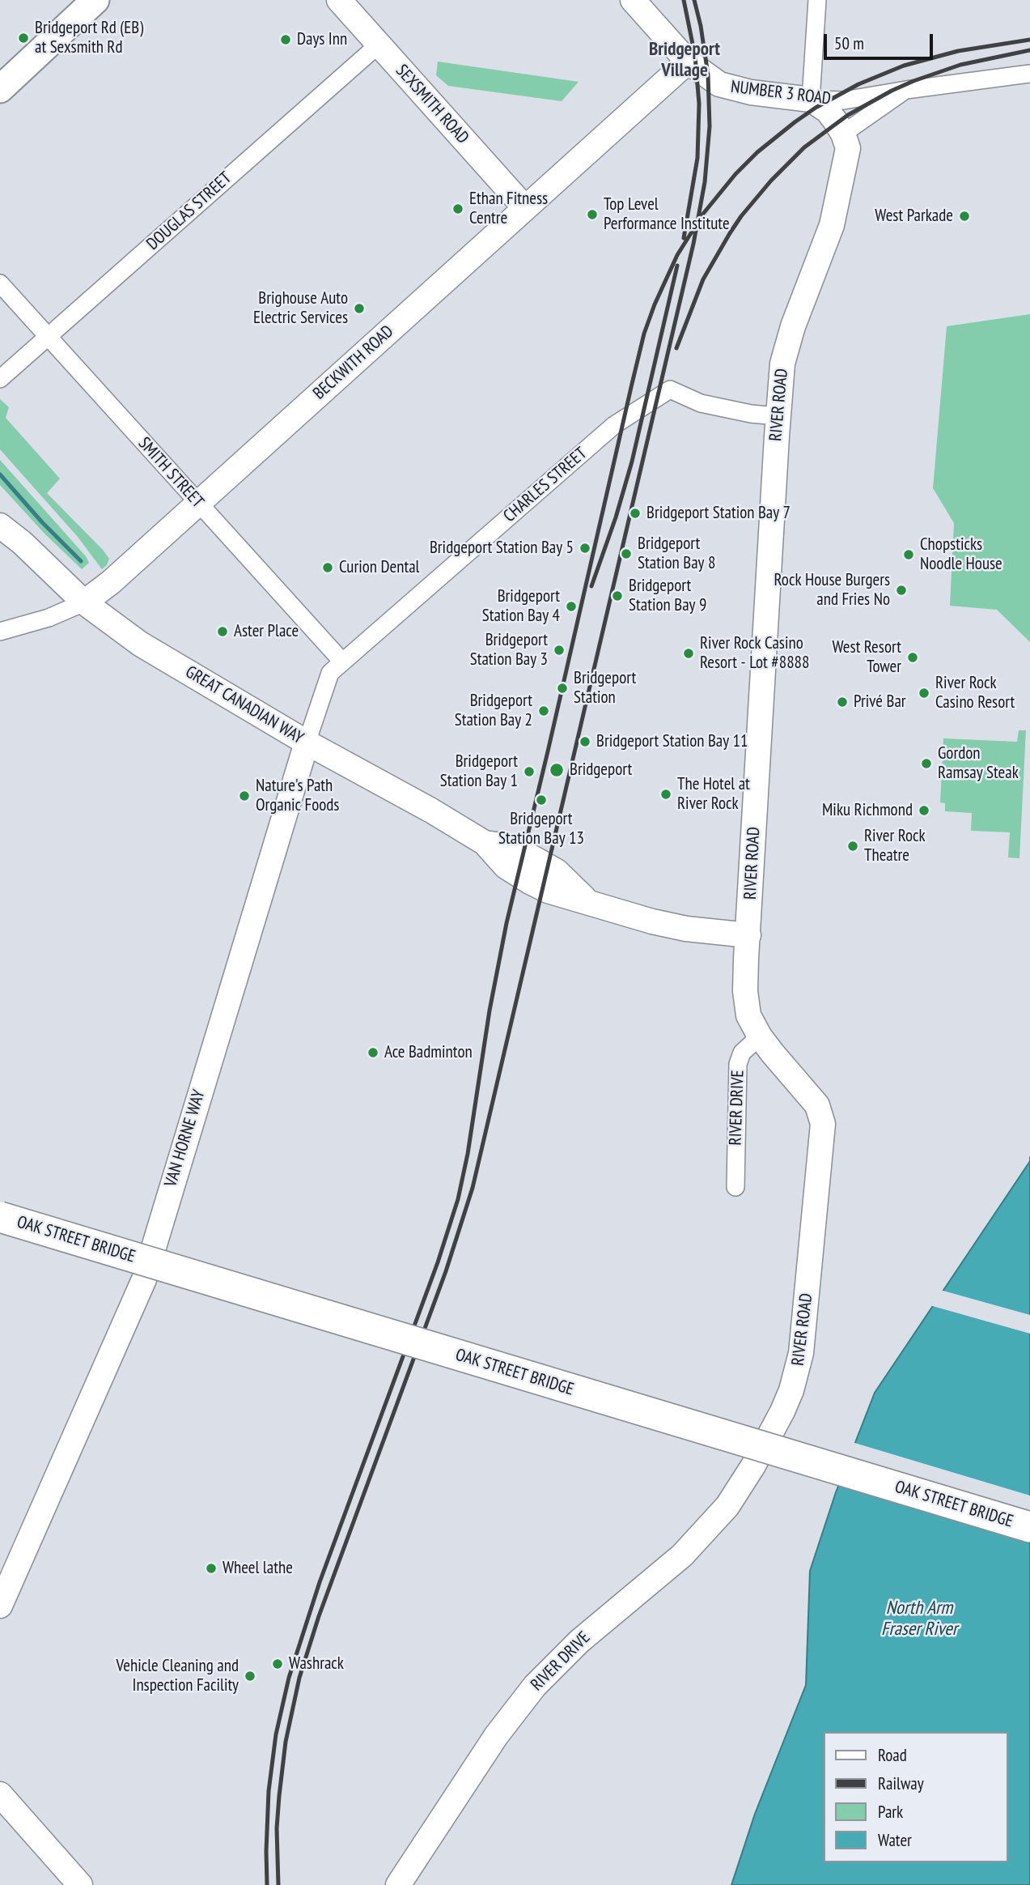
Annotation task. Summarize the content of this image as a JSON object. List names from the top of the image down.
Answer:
{
  "streets": {
    "highway": ["OAK STREET BRIDGE"],
    "street": [
      "NUMBER 3 ROAD",
      "SEXSMITH ROAD",
      "DOUGLAS STREET",
      "BECKWITH ROAD",
      "RIVER ROAD",
      "SMITH STREET",
      "CHARLES STREET",
      "GREAT CANADIAN WAY",
      "RIVER DRIVE",
      "VAN HORNE WAY"
    ]
  },
  "crossings": [
    ["NUMBER 3 ROAD", "BECKWITH ROAD"],
    ["SEXSMITH ROAD", "DOUGLAS STREET"],
    ["SEXSMITH ROAD", "BECKWITH ROAD"],
    ["DOUGLAS STREET", "SMITH STREET"],
    ["BECKWITH ROAD", "SMITH STREET"],
    ["BECKWITH ROAD", "GREAT CANADIAN WAY"],
    ["RIVER ROAD", "CHARLES STREET"],
    ["RIVER ROAD", "GREAT CANADIAN WAY"],
    ["RIVER ROAD", "RIVER DRIVE"],
    ["SMITH STREET", "CHARLES STREET"],
    ["SMITH STREET", "VAN HORNE WAY"],
    ["CHARLES STREET", "VAN HORNE WAY"],
    ["GREAT CANADIAN WAY", "VAN HORNE WAY"]
  ],
  "districts": ["Bridgeport Village"],
  "water": ["North Arm Fraser River"],
  "places": [
    "Bridgeport Rd (EB) at Sexsmith Rd",
    "Days Inn",
    "Ethan Fitness Centre",
    "Top Level Performance Institute",
    "West Parkade",
    "Brighouse Auto Electric Services",
    "Bridgeport Station Bay 7",
    "Bridgeport Station Bay 5",
    "Bridgeport Station Bay 8",
    "Chopsticks Noodle House",
    "Curion Dental",
    "Rock House Burgers and Fries No",
    "Bridgeport Station Bay 9",
    "Bridgeport Station Bay 4",
    "Aster Place",
    "Bridgeport Station Bay 3",
    "River Rock Casino Resort - Lot #8888",
    "West Resort Tower",
    "Bridgeport Station",
    "River Rock Casino Resort",
    "Privé Bar",
    "Bridgeport Station Bay 2",
    "Bridgeport Station Bay 11",
    "Gordon Ramsay Steak",
    "Bridgeport",
    "Bridgeport Station Bay 1",
    "The Hotel at River Rock",
    "Nature's Path Organic Foods",
    "Bridgeport Station Bay 13",
    "Miku Richmond",
    "River Rock Theatre",
    "Ace Badminton",
    "Wheel lathe",
    "Washrack",
    "Vehicle Cleaning and Inspection Facility"
  ],
  "legend": [
    "Road",
    "Railway",
    "Park",
    "Water"
  ],
  "scale_bar": "50 m"
}
